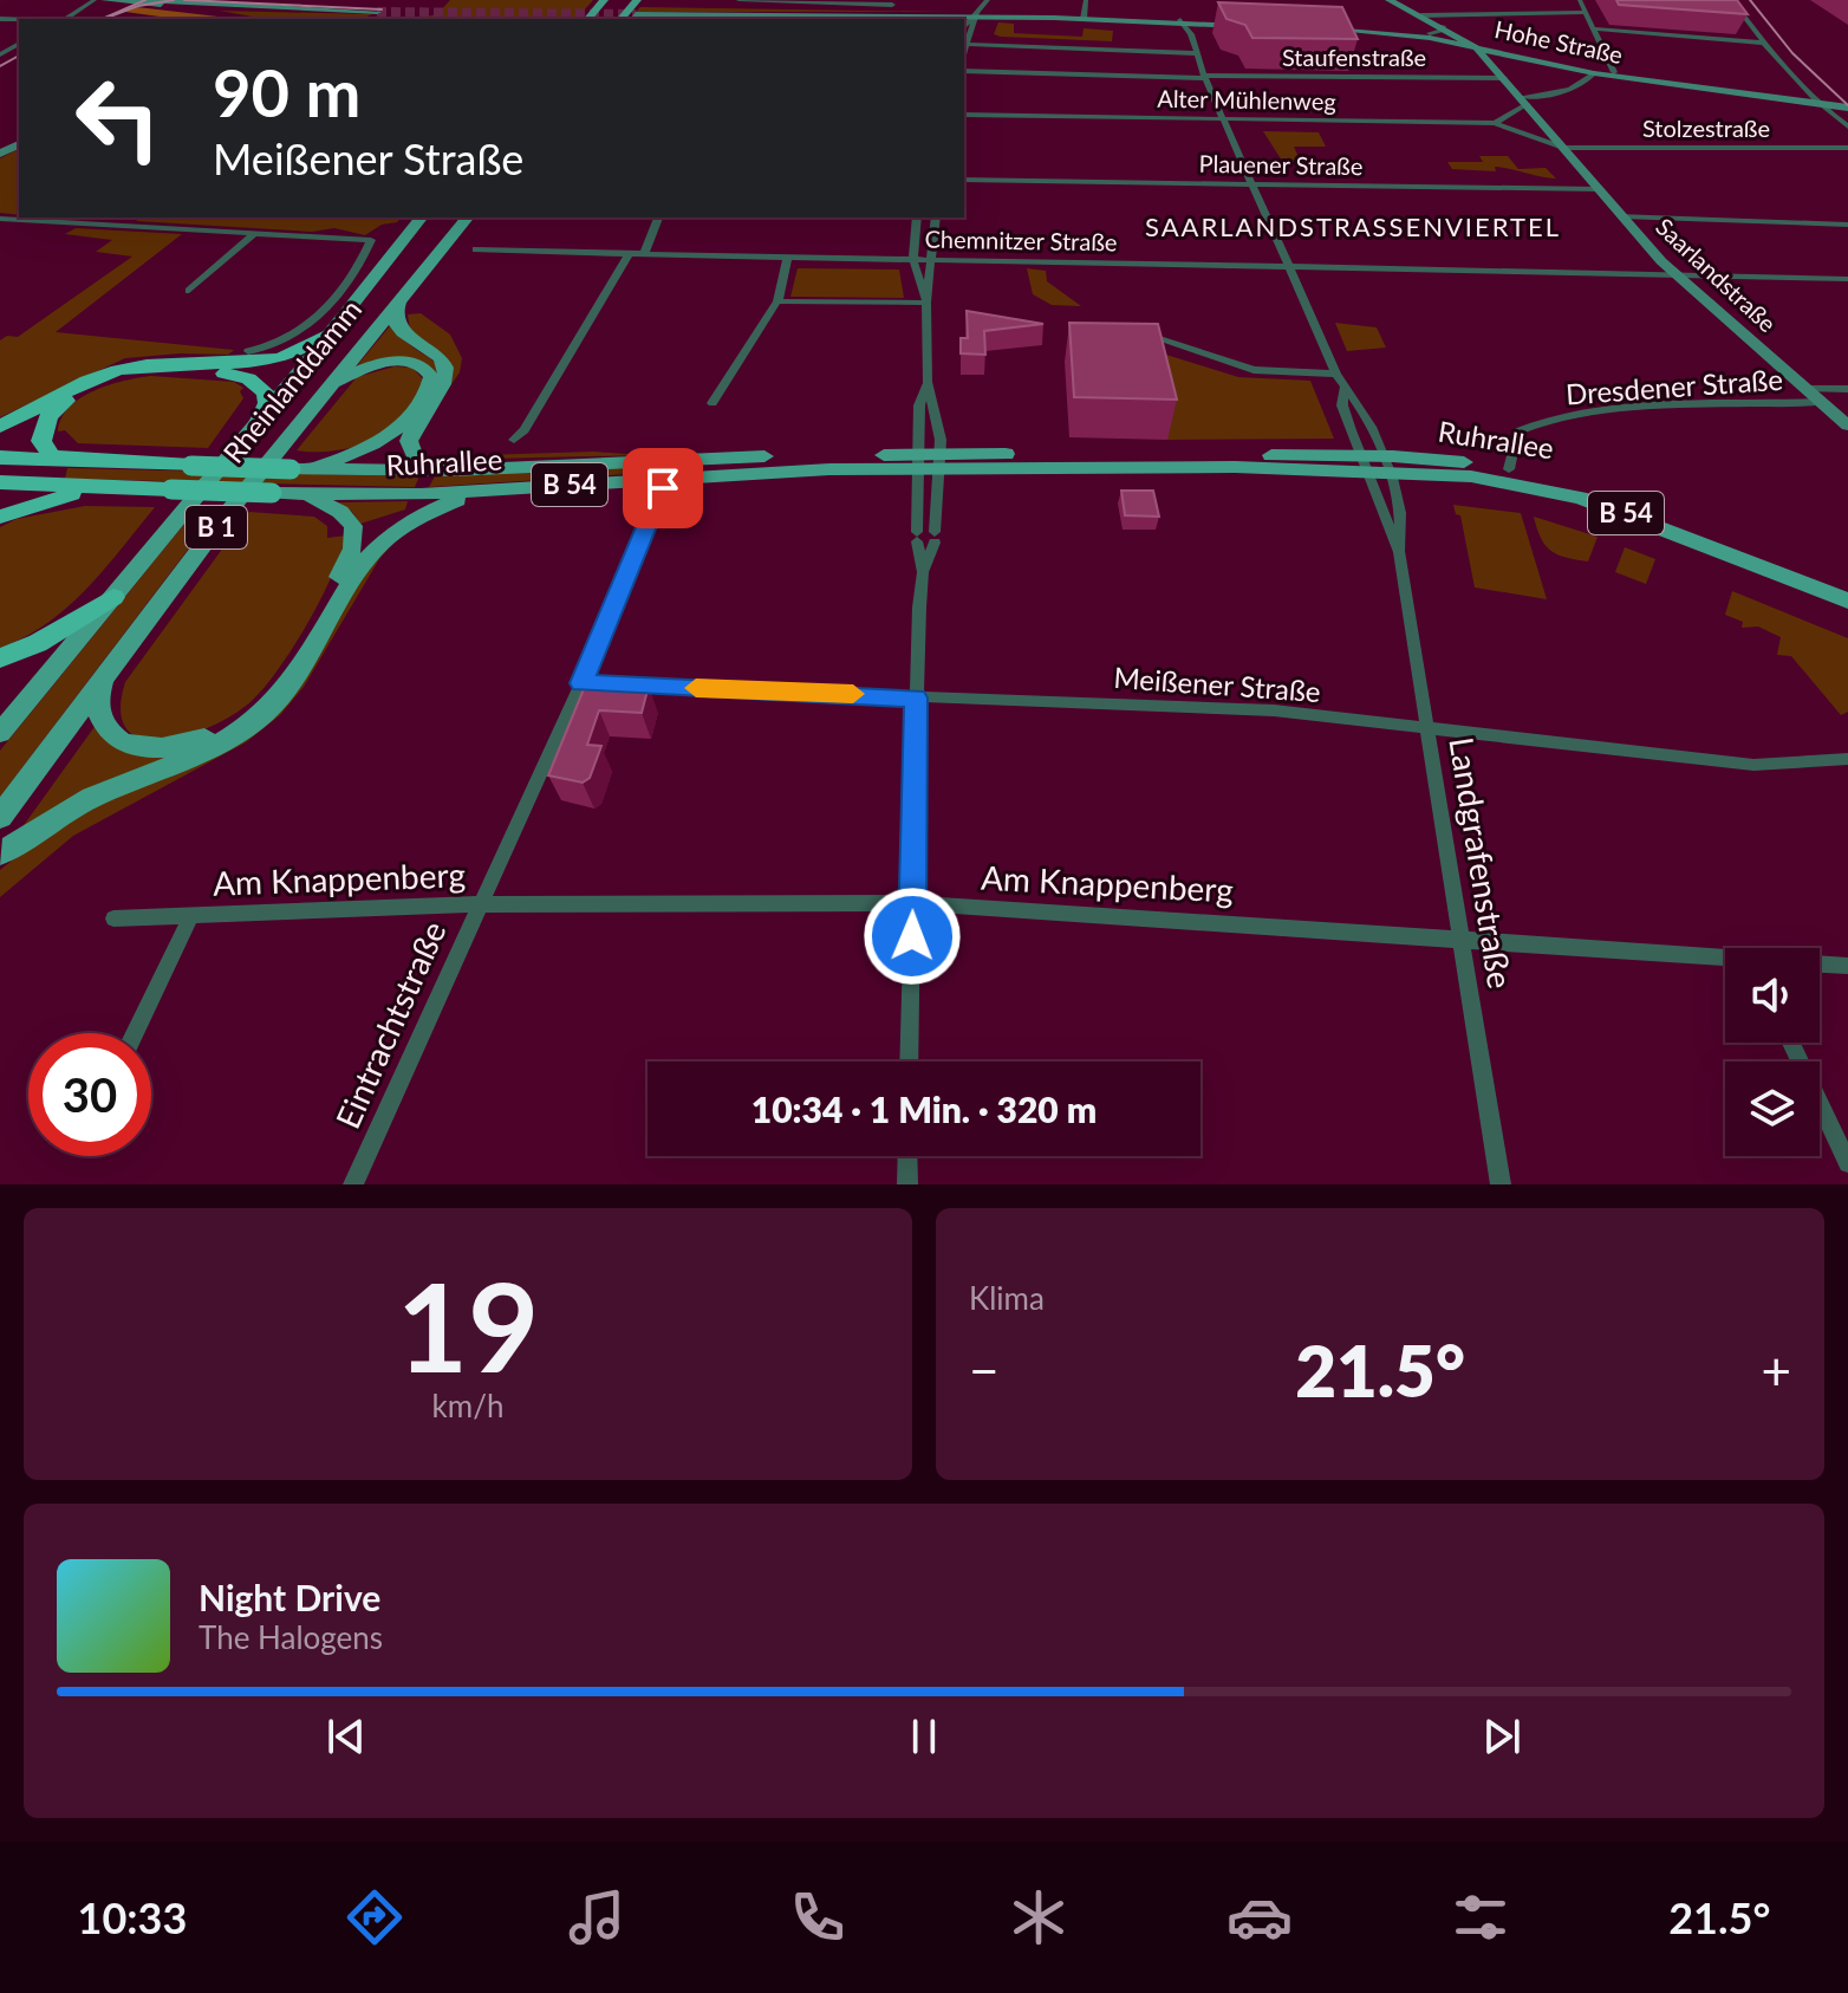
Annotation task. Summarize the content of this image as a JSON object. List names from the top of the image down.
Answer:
{
  "streets": {
    "highway": ["Ruhrallee", "B 54"],
    "main road": [
      "Hohe Straße",
      "Saarlandstraße",
      "Rheinlanddamm",
      "B 1"
    ],
    "street": [
      "Staufenstraße",
      "Alter Mühlenweg",
      "Stolzestraße",
      "Plauener Straße",
      "Chemnitzer Straße",
      "Dresdener Straße",
      "Meißener Straße",
      "Landgrafenstraße",
      "Am Knappenberg",
      "Eintrachtstraße"
    ]
  },
  "crossings": [
    ["Hohe Straße", "Saarlandstraße"],
    ["Staufenstraße", "Saarlandstraße"],
    ["Staufenstraße", "Landgrafenstraße"],
    ["Alter Mühlenweg", "Saarlandstraße"],
    ["Alter Mühlenweg", "Landgrafenstraße"],
    ["Stolzestraße", "Saarlandstraße"],
    ["Plauener Straße", "Saarlandstraße"],
    ["Plauener Straße", "Landgrafenstraße"],
    ["Chemnitzer Straße", "Saarlandstraße"],
    ["Chemnitzer Straße", "Landgrafenstraße"],
    ["Saarlandstraße", "Dresdener Straße"],
    ["Dresdener Straße", "Ruhrallee"],
    ["Ruhrallee", "Landgrafenstraße"],
    ["Ruhrallee", "Eintrachtstraße"],
    ["Meißener Straße", "Landgrafenstraße"],
    ["Meißener Straße", "Eintrachtstraße"],
    ["Landgrafenstraße", "Am Knappenberg"],
    ["Am Knappenberg", "Eintrachtstraße"]
  ],
  "districts": ["SAARLANDSTRASSENVIERTEL"],
  "page": {
    "turn": ["90 m", "Meißener Straße"],
    "limit": "30",
    "trip": "10:34 · 1 Min. · 320 m",
    "tile": [
      ["19", "km/h"],
      "Klima"
    ],
    "heat": ["−", "21.5°", "+"],
    "song": ["Night Drive", "The Halogens"],
    "tabs": ["10:33", "21.5°"]
  }
}
